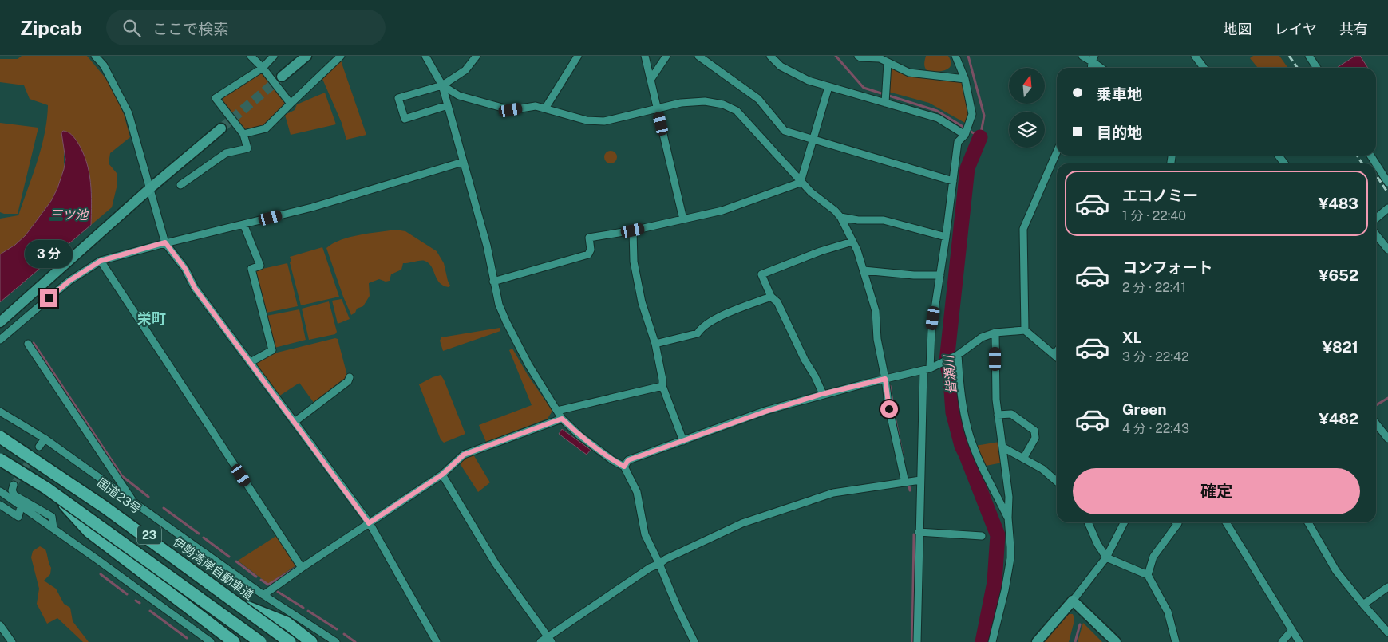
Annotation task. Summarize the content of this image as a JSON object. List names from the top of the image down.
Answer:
{
  "streets": {
    "highway": ["国道23号", "23", "伊勢湾岸自動車道"]
  },
  "crossings": [
    ["国道23号", "23"]
  ],
  "districts": ["栄町"],
  "water": ["三ツ池", "皆瀬川"],
  "north": "top",
  "page": {
    "header": "Zipcab",
    "search": "ここで検索",
    "nav": ["地図", "レイヤ", "共有"],
    "banner": ["乗車地", "目的地"],
    "list": [
      {
        "name": "エコノミー",
        "note": "1 分 · 22:40",
        "value": "¥483"
      },
      {
        "name": "コンフォート",
        "note": "2 分 · 22:41",
        "value": "¥652"
      },
      {
        "name": "XL",
        "note": "3 分 · 22:42",
        "value": "¥821"
      },
      {
        "name": "Green",
        "note": "4 分 · 22:43",
        "value": "¥482"
      }
    ],
    "bubble": "3 分",
    "buttons": "確定"
  }
}
